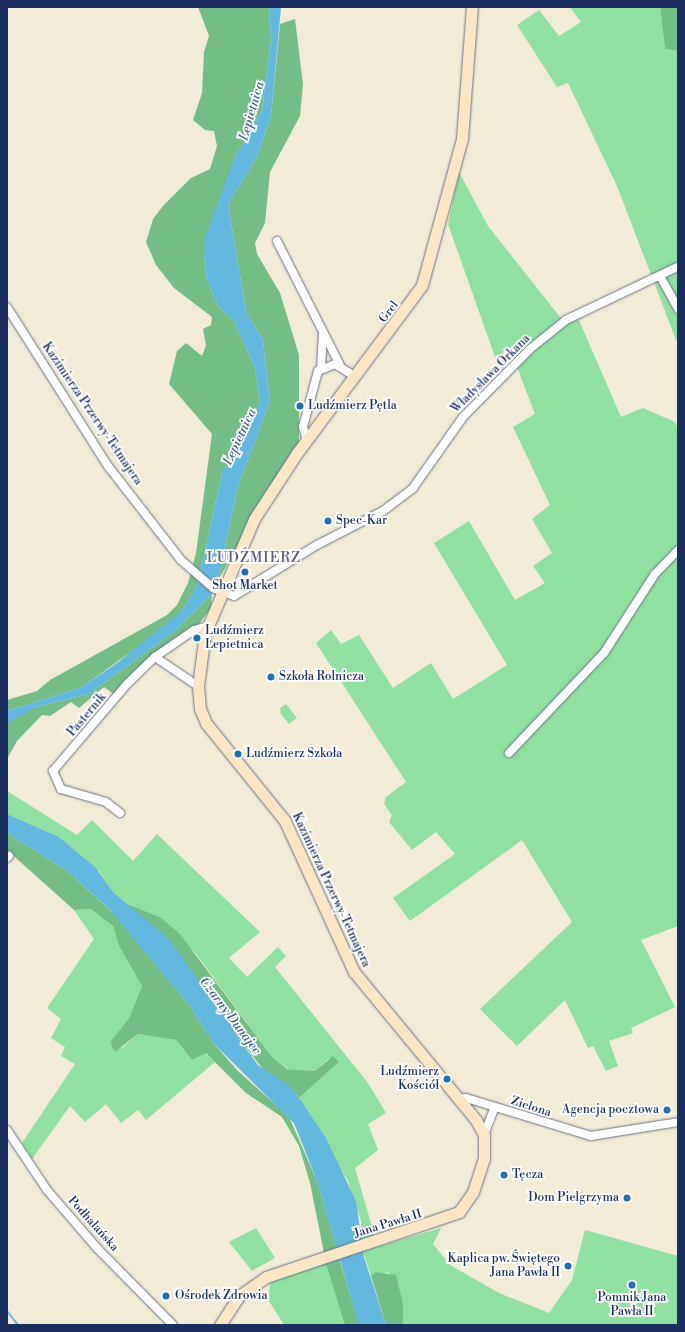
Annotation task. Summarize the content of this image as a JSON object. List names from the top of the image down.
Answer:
{
  "streets": {
    "street": [
      "Grel",
      "Władysława Orkana",
      "Kazimierza Przerwy-Tetmajera",
      "Pasternik",
      "Zielona",
      "Podhalańska",
      "Jana Pawła II"
    ]
  },
  "crossings": [
    ["Grel", "Władysława Orkana"],
    ["Grel", "Kazimierza Przerwy-Tetmajera"],
    ["Władysława Orkana", "Kazimierza Przerwy-Tetmajera"],
    ["Kazimierza Przerwy-Tetmajera", "Pasternik"],
    ["Kazimierza Przerwy-Tetmajera", "Zielona"],
    ["Zielona", "Jana Pawła II"]
  ],
  "districts": ["LUDŹMIERZ"],
  "water": ["Lepietnica", "Czarny Dunajec"],
  "places": [
    "Ludźmierz Pętla",
    "Spec-Kar",
    "Shot Market",
    "Ludźmierz Lepietnica",
    "Szkoła Rolnicza",
    "Ludźmierz Szkoła",
    "Ludźmierz Kościół",
    "Agencja pocztowa",
    "Tęcza",
    "Dom Pielgrzyma",
    "Kaplica pw. Świętego Jana Pawła II",
    "Pomnik Jana Pawła II",
    "Ośrodek Zdrowia"
  ]
}
